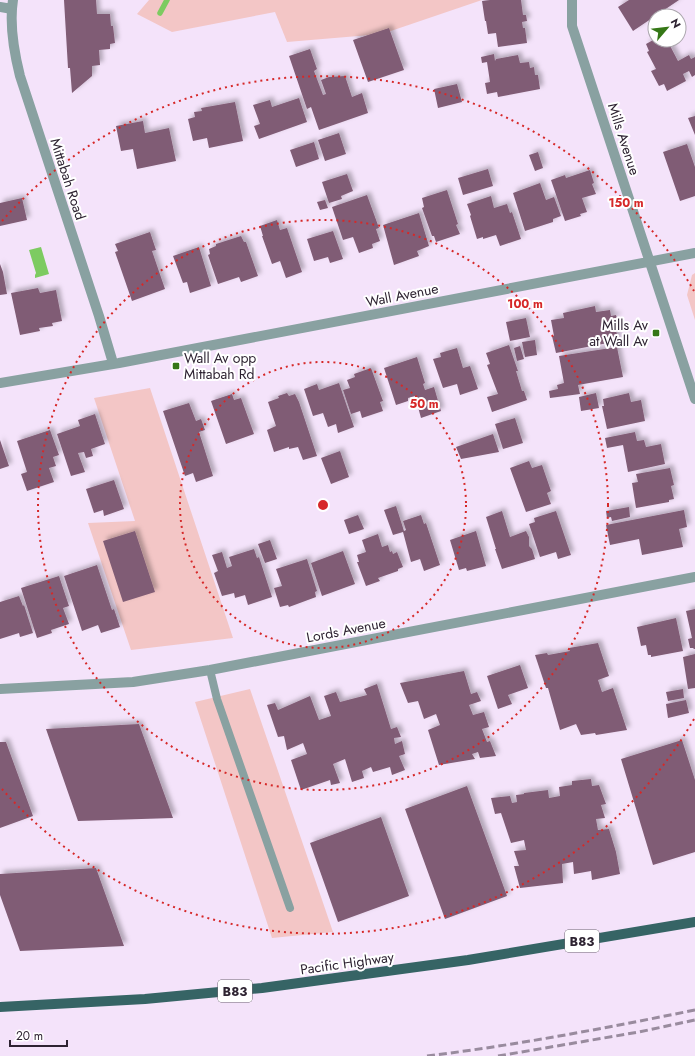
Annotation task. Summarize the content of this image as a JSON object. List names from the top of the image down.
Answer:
{
  "streets": {
    "main road": ["B83", "Pacific Highway"],
    "street": [
      "Mills Avenue",
      "Mittabah Road",
      "Wall Avenue",
      "Lords Avenue"
    ]
  },
  "crossings": [
    ["Mills Avenue", "Wall Avenue"],
    ["Mittabah Road", "Wall Avenue"]
  ],
  "places": {
    "transit": ["Mills Av at Wall Av", "Wall Av opp Mittabah Rd"]
  },
  "scale_bar": "20 m",
  "north": "top right",
  "rings": ["150 m", "100 m", "50 m"]
}
